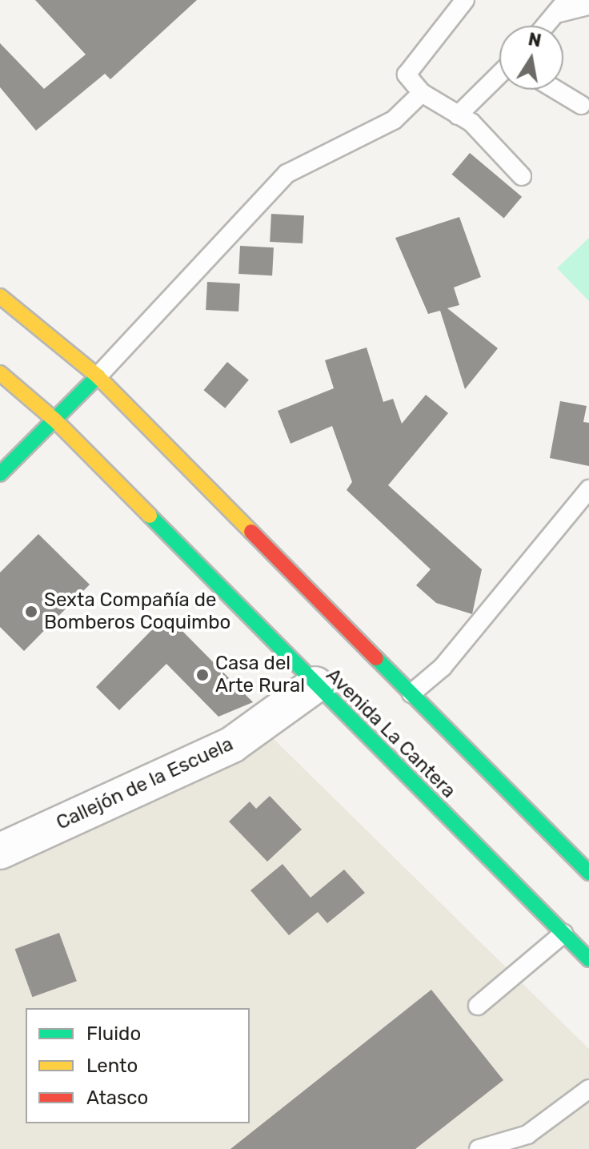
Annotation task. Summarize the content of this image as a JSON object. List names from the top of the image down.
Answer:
{
  "streets": {
    "main road": ["Avenida La Cantera"],
    "street": ["Callejón de la Escuela"]
  },
  "crossings": [
    ["Avenida La Cantera", "Callejón de la Escuela"]
  ],
  "places": ["Sexta Compañía de Bomberos Coquimbo", "Casa del Arte Rural"],
  "legend": ["Fluido", "Lento", "Atasco"],
  "north": "top"
}
